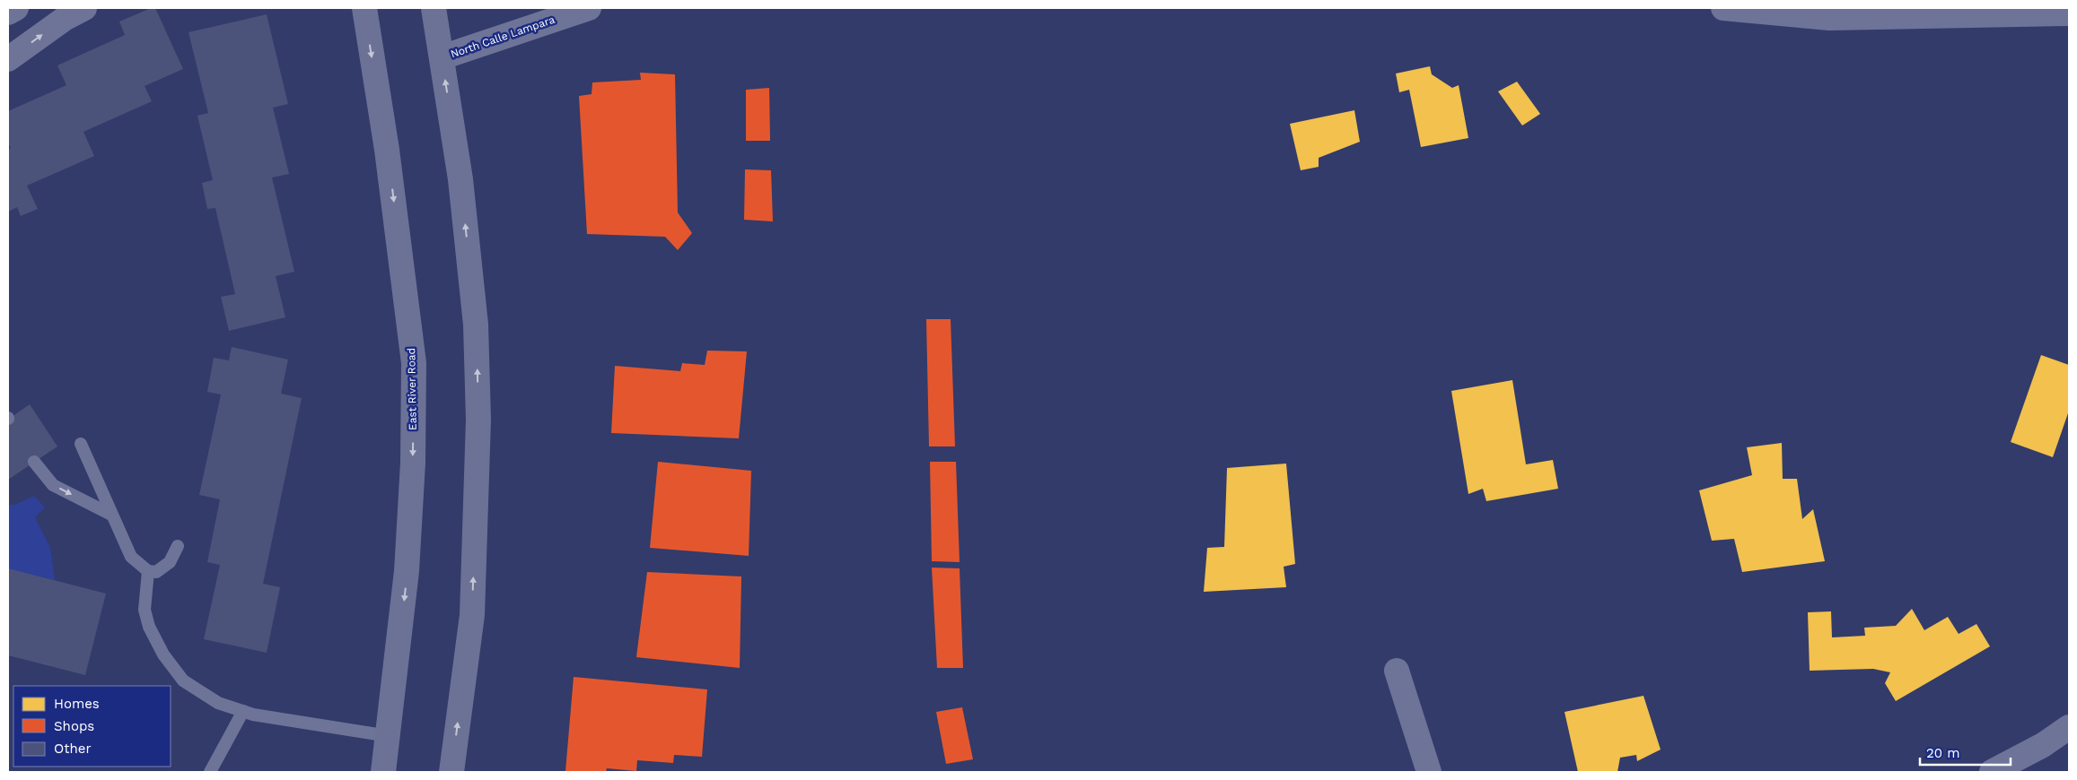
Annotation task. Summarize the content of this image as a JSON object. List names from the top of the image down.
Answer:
{
  "streets": {
    "main road": ["East River Road"],
    "street": ["North Calle Lampara"]
  },
  "legend": ["Homes", "Shops", "Other"],
  "scale_bar": "20 m"
}
